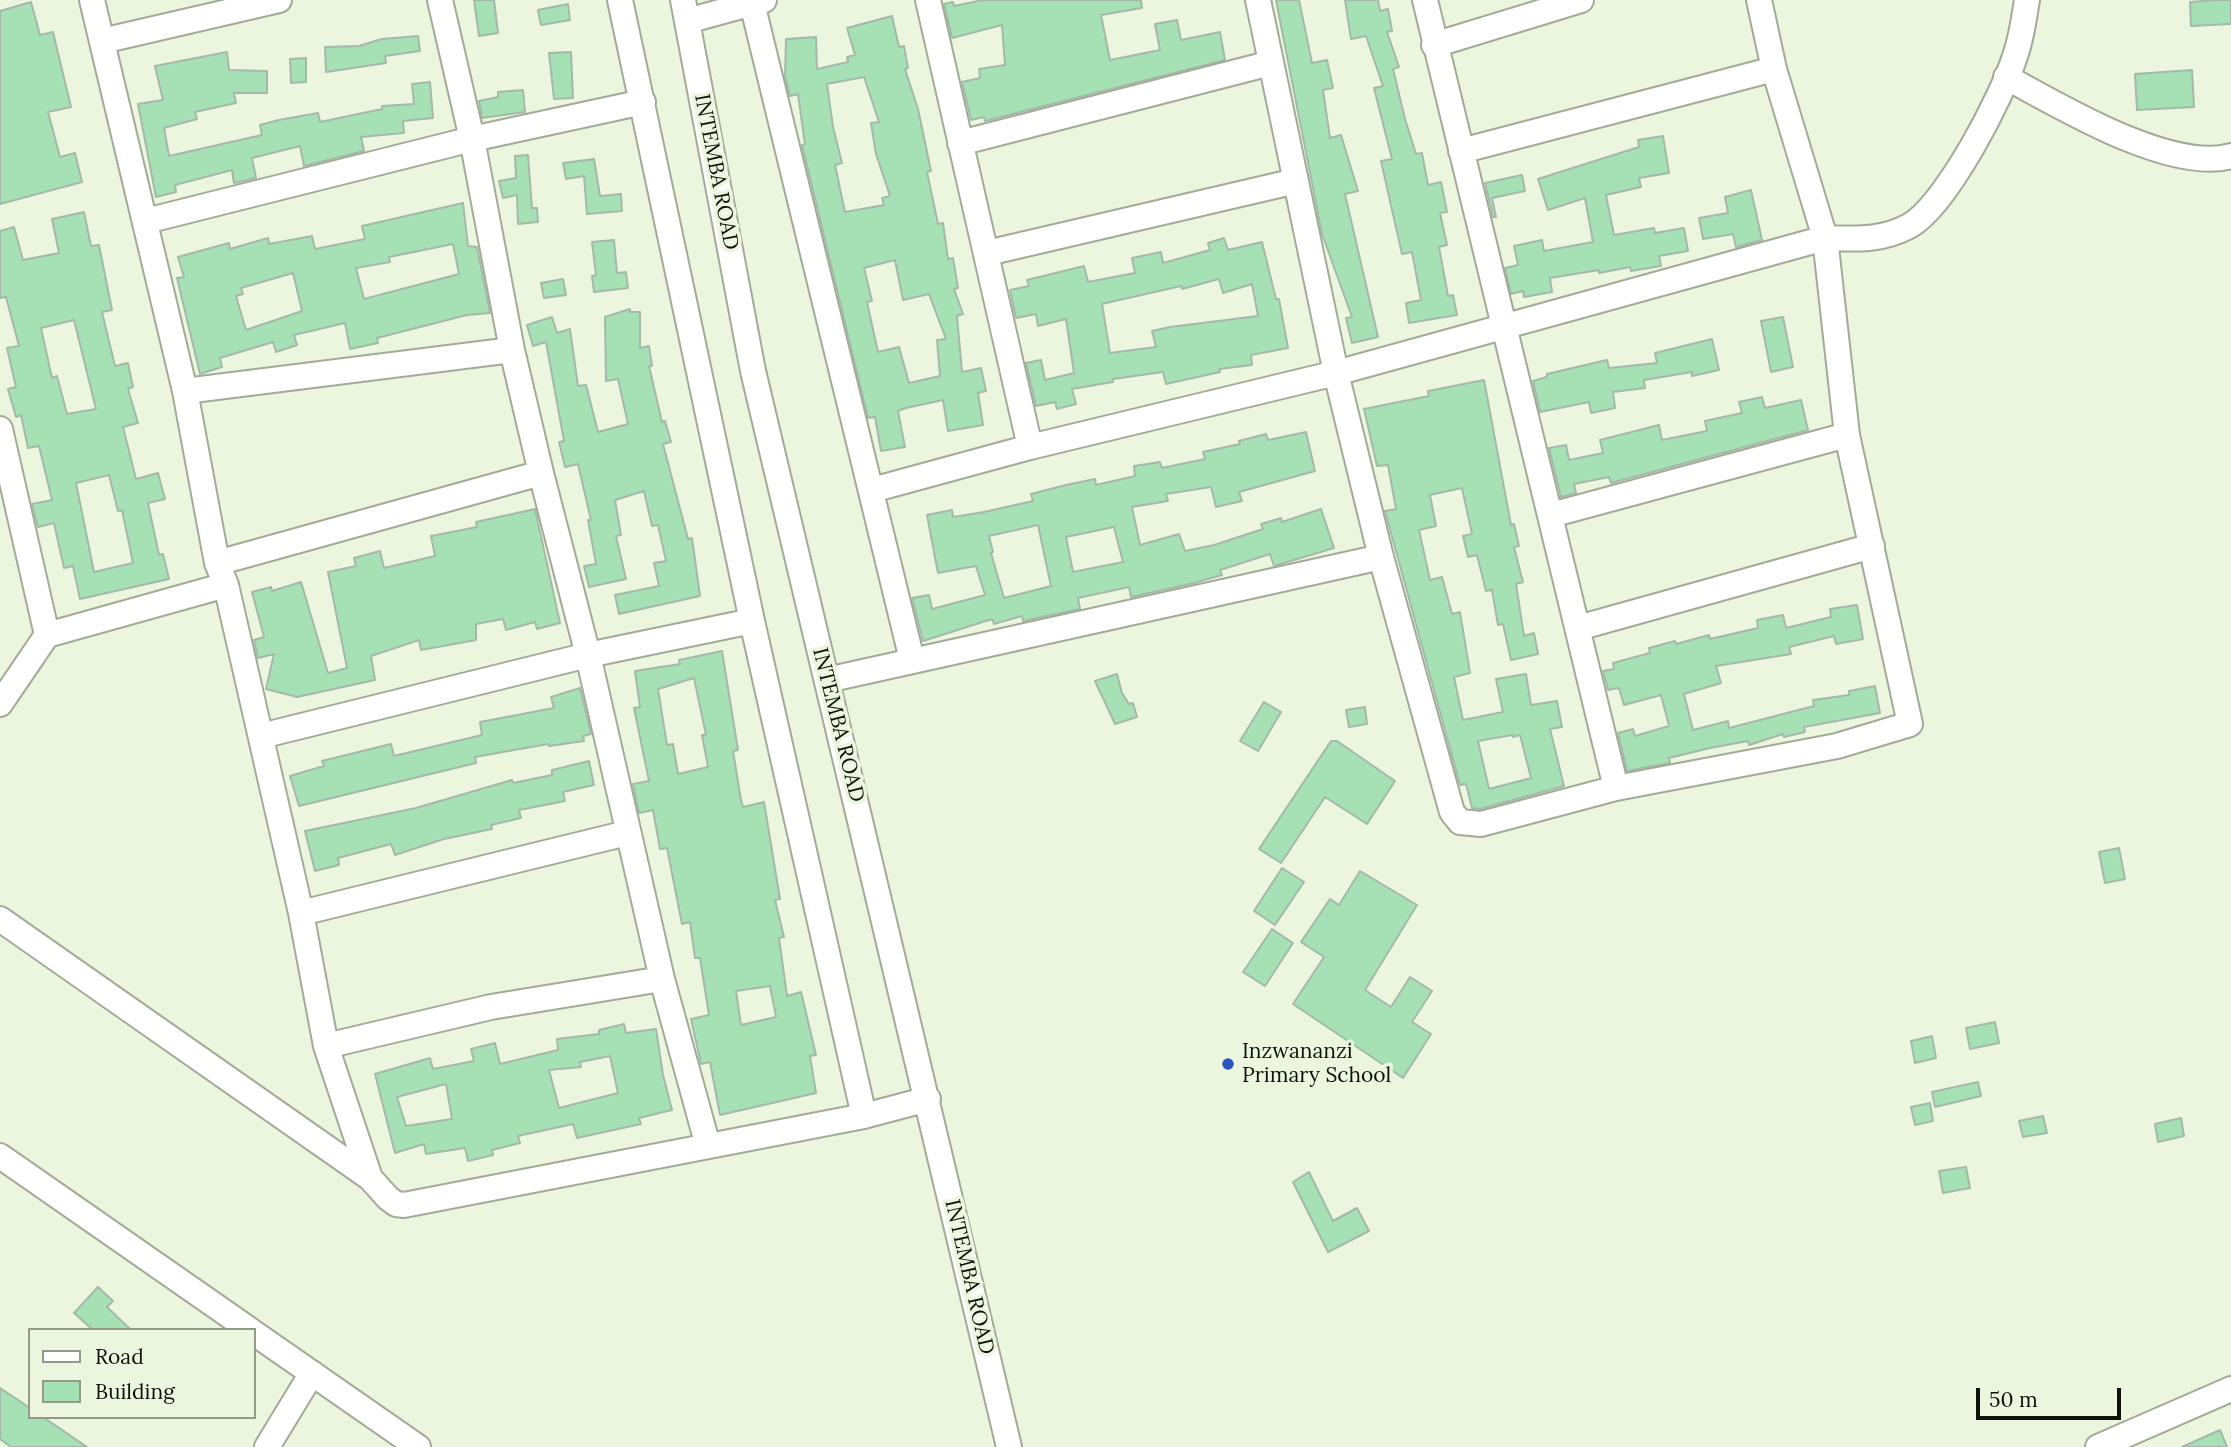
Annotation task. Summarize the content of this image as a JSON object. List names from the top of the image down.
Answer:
{
  "streets": {
    "street": ["INTEMBA ROAD"]
  },
  "places": ["Inzwananzi Primary School"],
  "legend": ["Road", "Building"],
  "scale_bar": "50 m"
}
